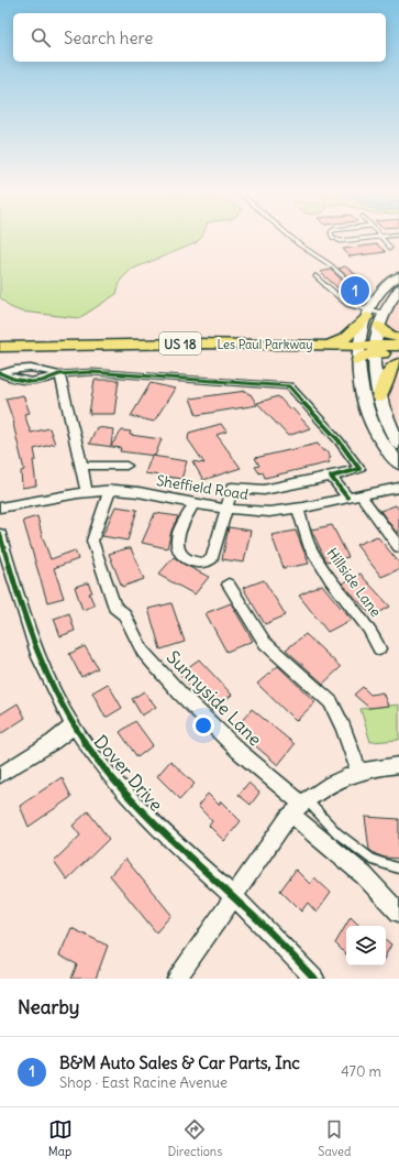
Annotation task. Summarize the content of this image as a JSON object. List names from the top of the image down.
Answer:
{
  "streets": {
    "main road": ["US 18", "Les Paul Parkway"],
    "street": [
      "Sheffield Road",
      "Hillside Lane",
      "Sunnyside Lane",
      "Dover Drive"
    ]
  },
  "crossings": [
    ["Sheffield Road", "Hillside Lane"],
    ["Sheffield Road", "Sunnyside Lane"]
  ],
  "page": {
    "search": "Search here",
    "pins": "1",
    "heading": "Nearby",
    "list": [
      {
        "mark": "1",
        "name": "B&M Auto Sales & Car Parts, Inc",
        "note": "Shop · East Racine Avenue",
        "value": "470 m"
      }
    ],
    "nav": ["Map", "Directions", "Saved"]
  }
}
